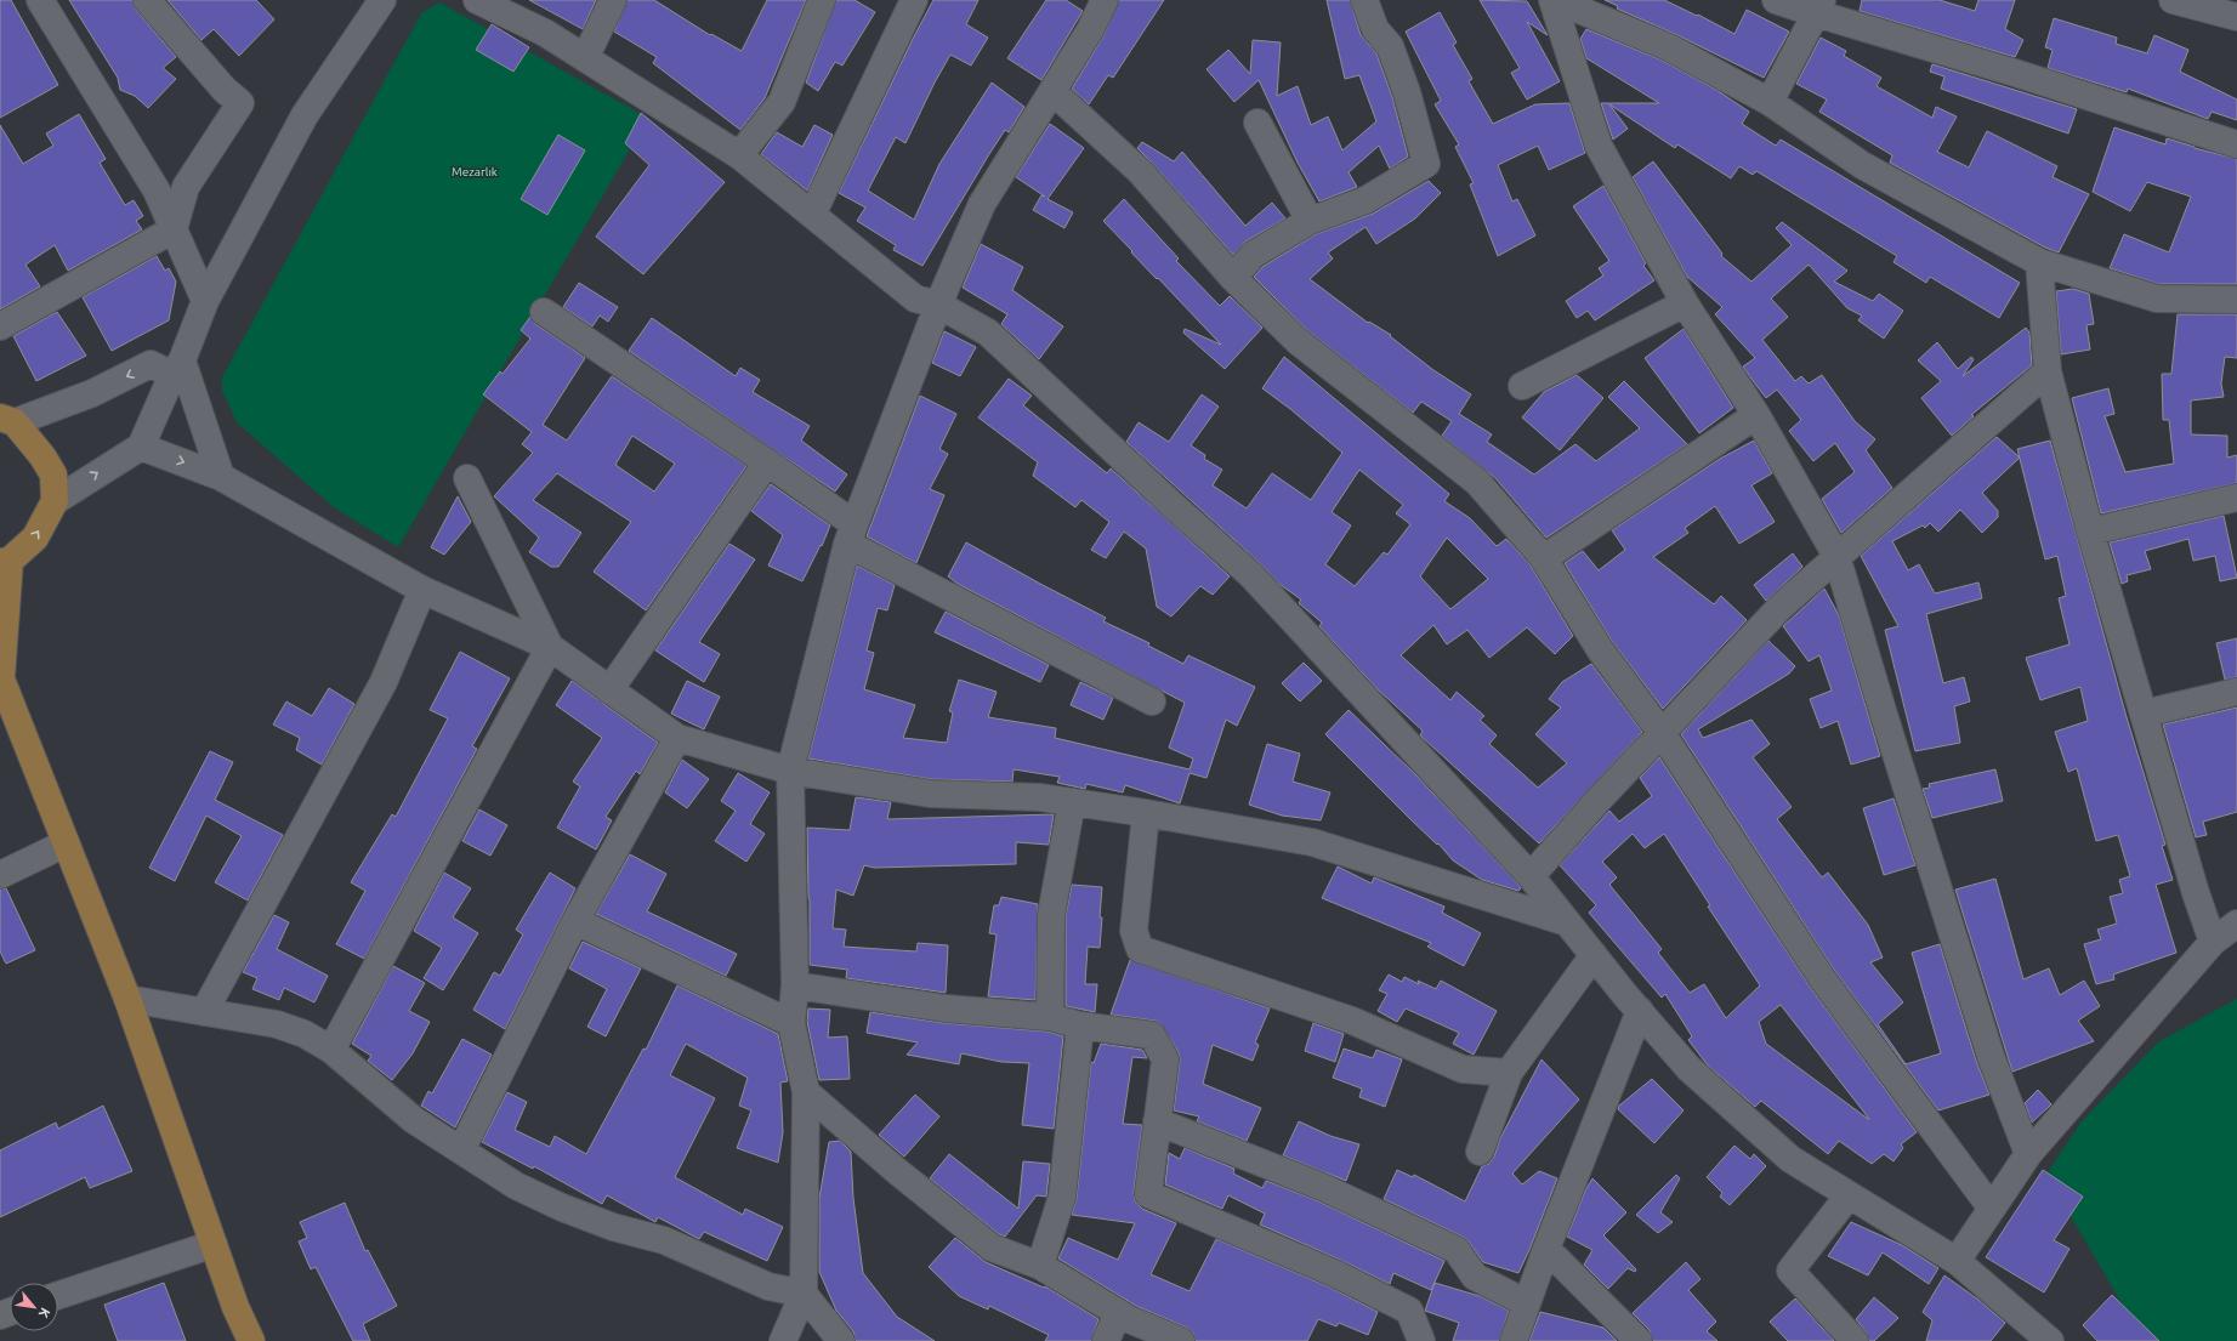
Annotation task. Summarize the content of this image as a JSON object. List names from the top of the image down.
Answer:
{
  "parks": ["Mezarlık"],
  "north": "bottom right"
}
